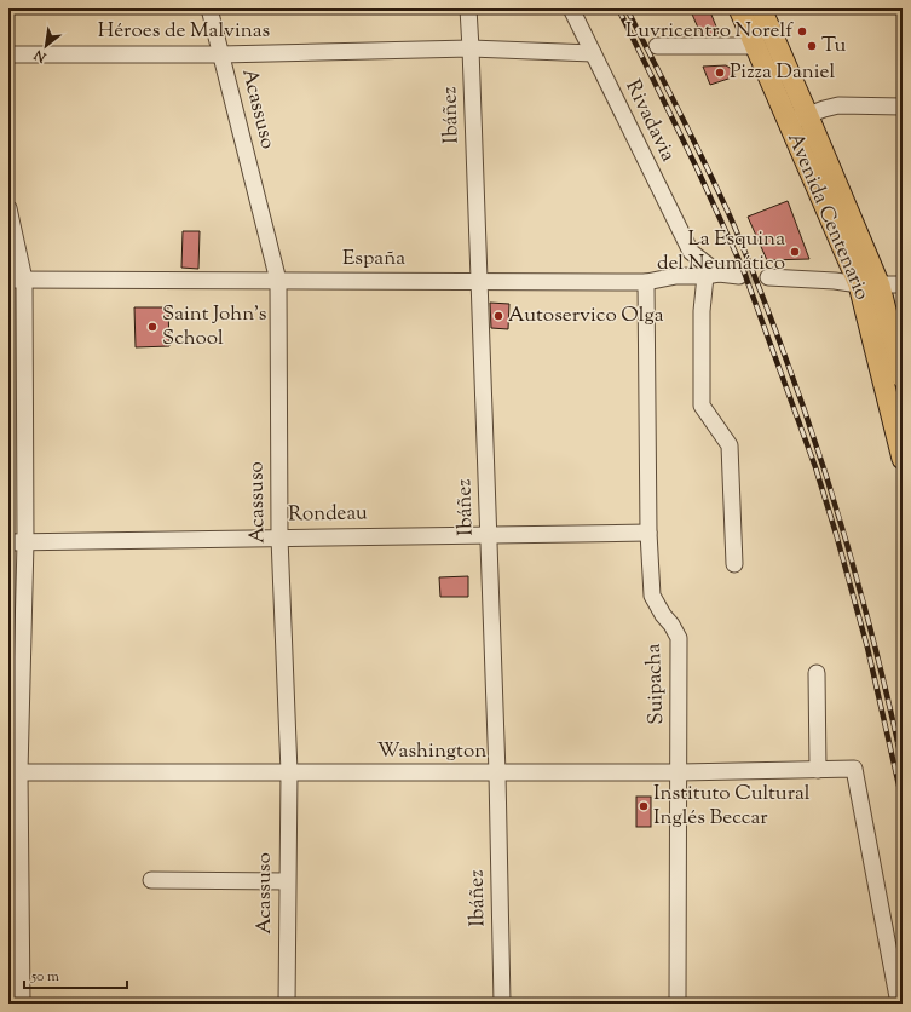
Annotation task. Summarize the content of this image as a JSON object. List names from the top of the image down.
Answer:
{
  "streets": {
    "main road": ["Avenida Centenario"],
    "street": [
      "Héroes de Malvinas",
      "Acassuso",
      "Ibáñez",
      "Rivadavia",
      "España",
      "Rondeau",
      "Suipacha",
      "Washington"
    ]
  },
  "crossings": [
    ["Héroes de Malvinas", "Acassuso"],
    ["Héroes de Malvinas", "Ibáñez"],
    ["Héroes de Malvinas", "Rivadavia"],
    ["Acassuso", "España"],
    ["Acassuso", "Rondeau"],
    ["Acassuso", "Washington"],
    ["Ibáñez", "España"],
    ["Ibáñez", "Rondeau"],
    ["Ibáñez", "Washington"],
    ["Rivadavia", "España"],
    ["España", "Suipacha"],
    ["Rondeau", "Suipacha"],
    ["Suipacha", "Washington"]
  ],
  "places": [
    "Luvricentro Norelf",
    "Tu",
    "Pizza Daniel",
    "La Esquina del Neumático",
    "Autoservico Olga",
    "Saint John's School",
    "Instituto Cultural Inglés Beccar"
  ],
  "scale_bar": "50 m",
  "north": "bottom left"
}
